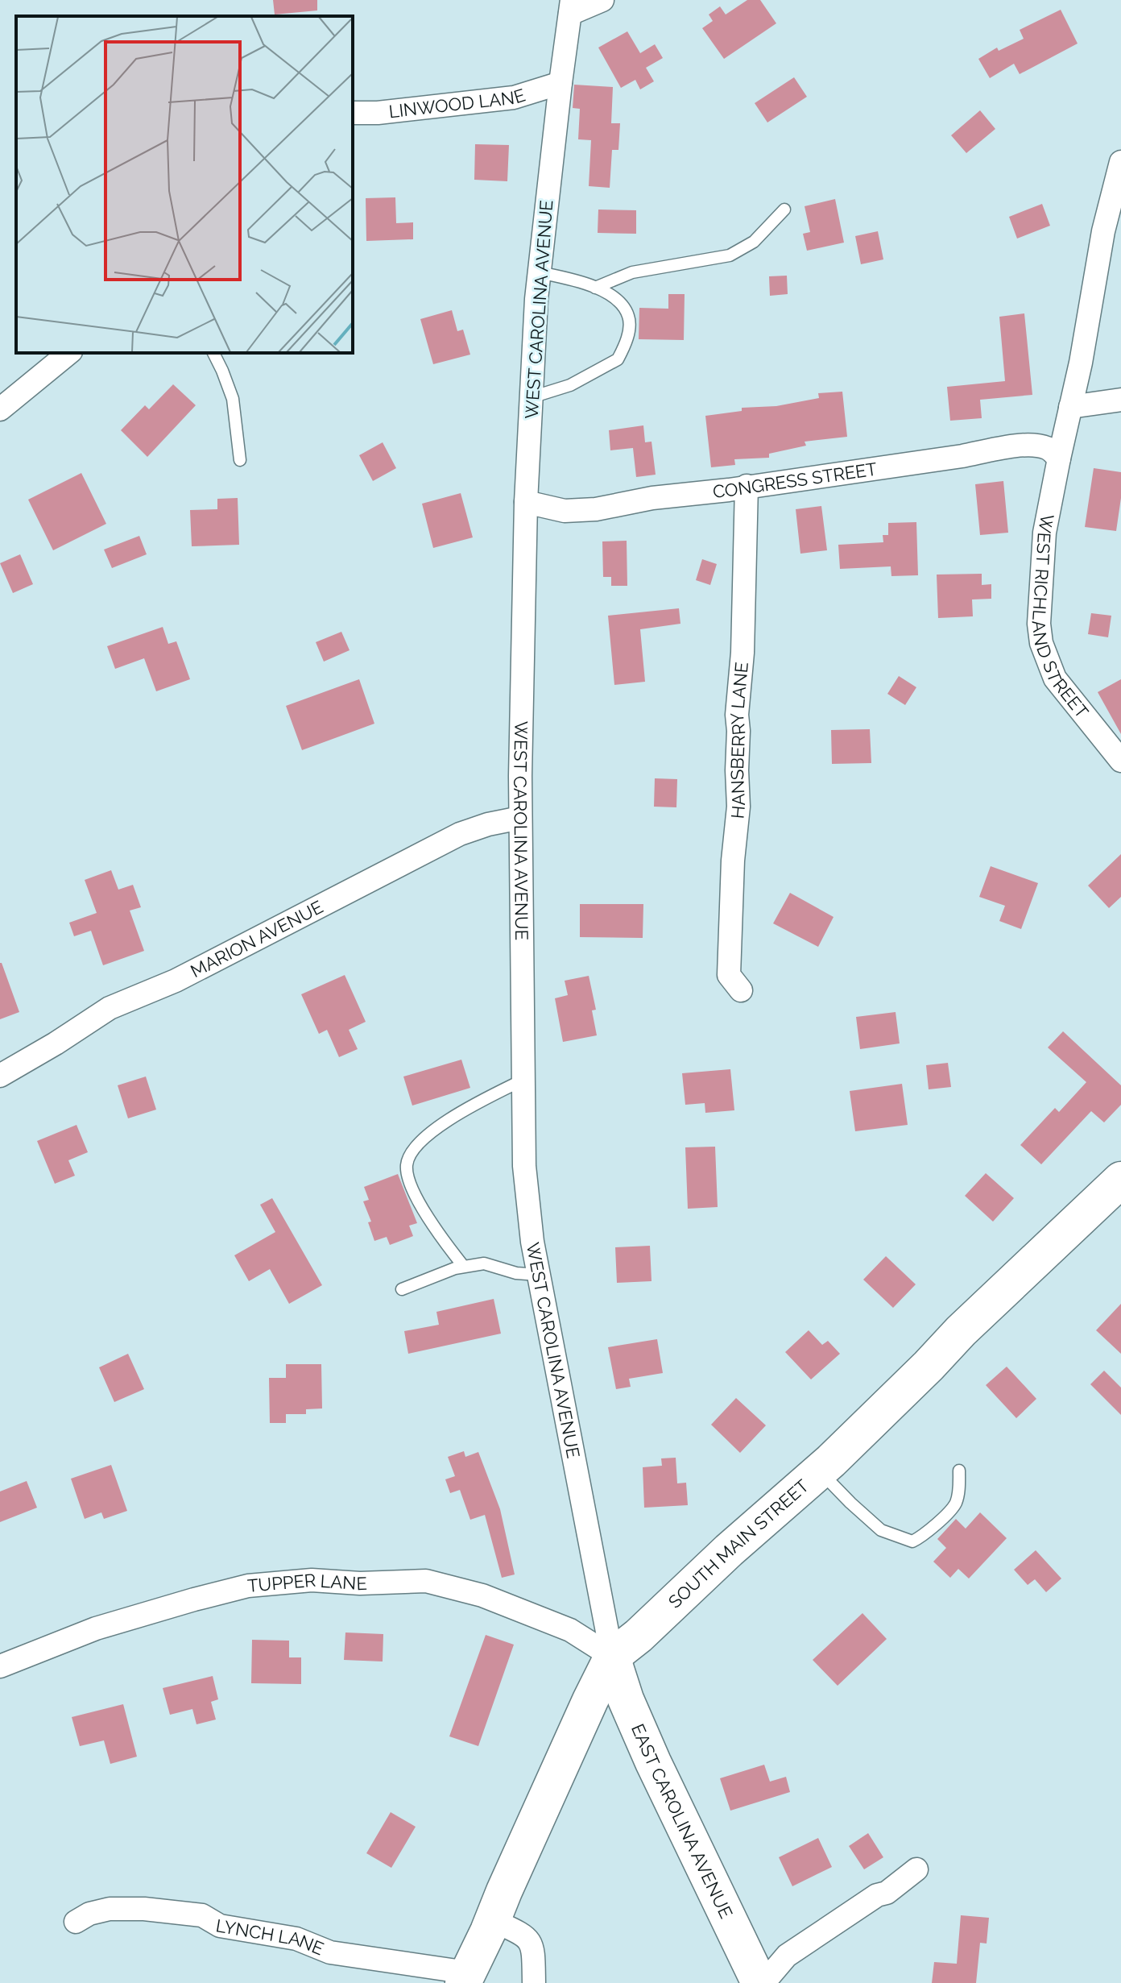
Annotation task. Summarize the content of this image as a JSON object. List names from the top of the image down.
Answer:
{
  "streets": {
    "main road": ["SOUTH MAIN STREET", "EAST CAROLINA AVENUE"],
    "street": [
      "LINWOOD LANE",
      "WEST CAROLINA AVENUE",
      "CONGRESS STREET",
      "WEST RICHLAND STREET",
      "HANSBERRY LANE",
      "MARION AVENUE",
      "TUPPER LANE",
      "LYNCH LANE"
    ]
  },
  "crossings": [
    ["LINWOOD LANE", "WEST CAROLINA AVENUE"],
    ["WEST CAROLINA AVENUE", "CONGRESS STREET"],
    ["WEST CAROLINA AVENUE", "MARION AVENUE"],
    ["WEST CAROLINA AVENUE", "SOUTH MAIN STREET"],
    ["WEST CAROLINA AVENUE", "TUPPER LANE"],
    ["WEST CAROLINA AVENUE", "EAST CAROLINA AVENUE"],
    ["CONGRESS STREET", "WEST RICHLAND STREET"],
    ["CONGRESS STREET", "HANSBERRY LANE"],
    ["SOUTH MAIN STREET", "TUPPER LANE"],
    ["SOUTH MAIN STREET", "EAST CAROLINA AVENUE"],
    ["SOUTH MAIN STREET", "LYNCH LANE"],
    ["TUPPER LANE", "EAST CAROLINA AVENUE"]
  ]
}
